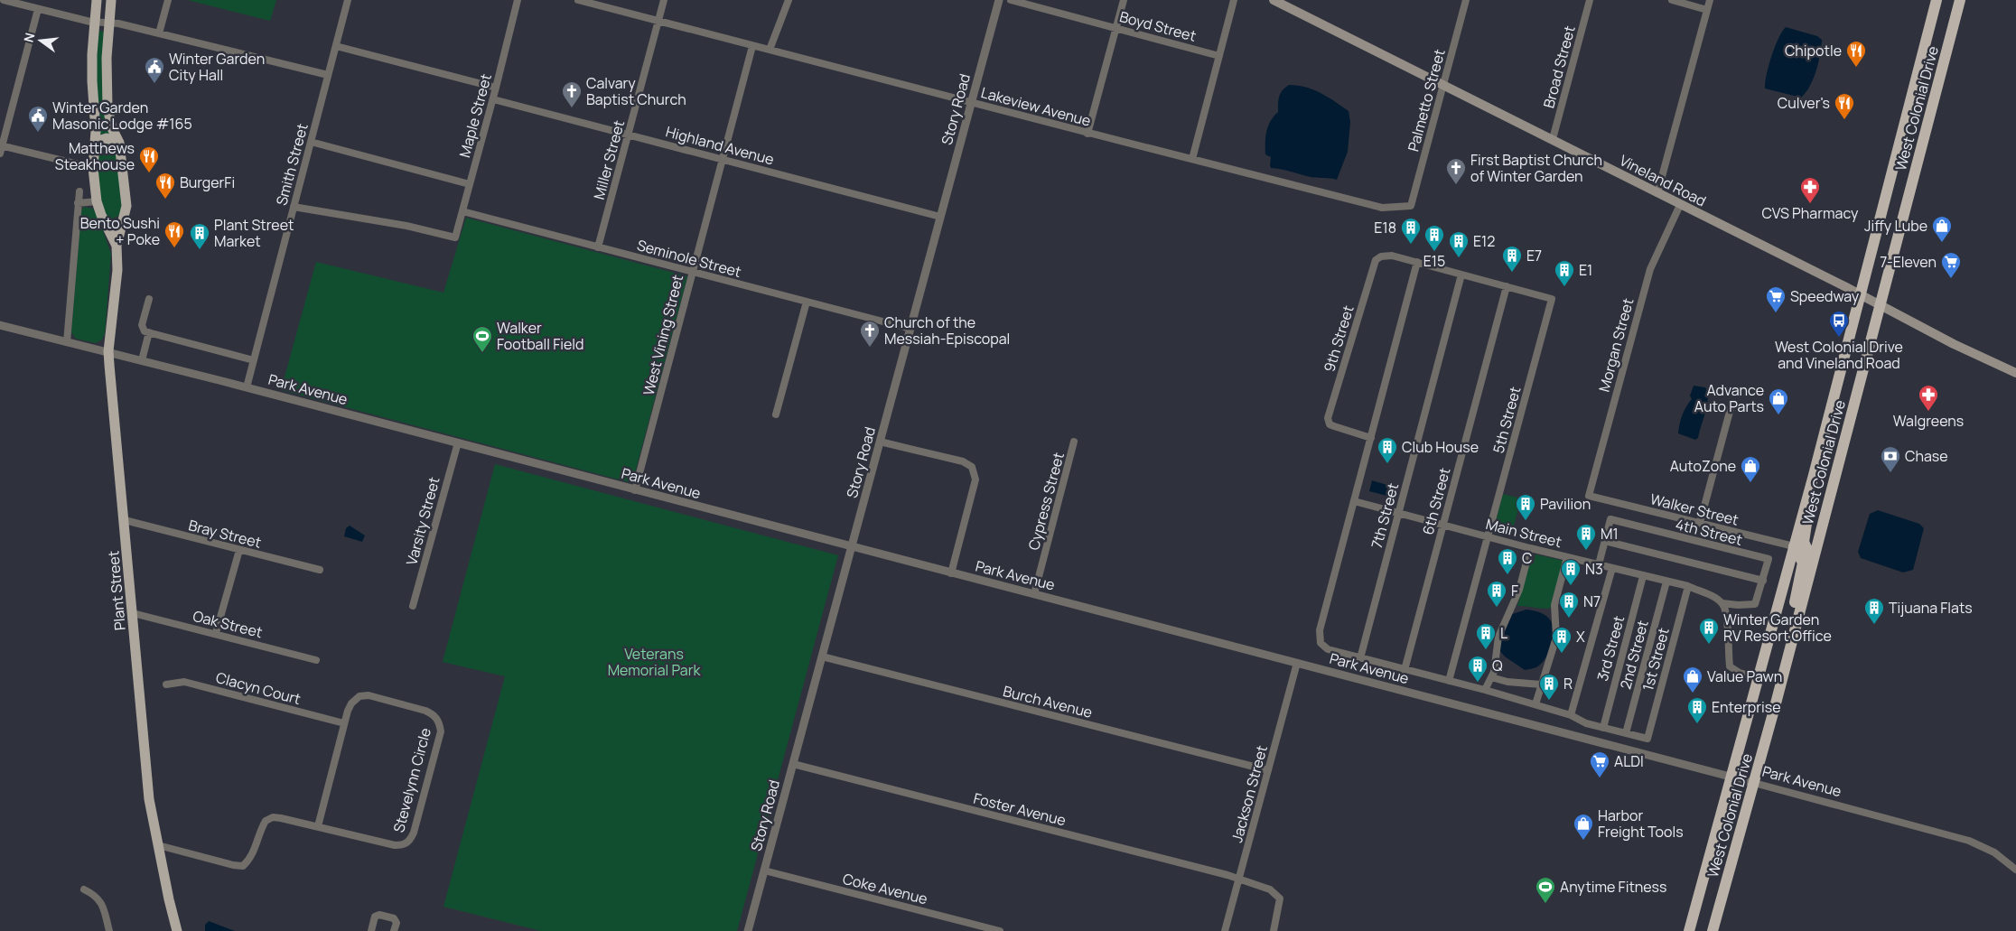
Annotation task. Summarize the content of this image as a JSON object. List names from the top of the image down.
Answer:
{
  "streets": {
    "highway": ["West Colonial Drive"],
    "main road": ["Vineland Road", "Plant Street"],
    "street": [
      "Boyd Street",
      "Broad Street",
      "Palmetto Street",
      "Lakeview Avenue",
      "Story Road",
      "Maple Street",
      "Highland Avenue",
      "Miller Street",
      "Smith Street",
      "Seminole Street",
      "West Vining Street",
      "9th Street",
      "Morgan Street",
      "Park Avenue",
      "5th Street",
      "Cypress Street",
      "6th Street",
      "Walker Street",
      "7th Street",
      "Varsity Street",
      "4th Street",
      "Main Street",
      "Bray Street",
      "Oak Street",
      "3rd Street",
      "2nd Street",
      "1st Street",
      "Clacyn Court",
      "Burch Avenue",
      "Stevelynn Circle",
      "Jackson Street",
      "Foster Avenue",
      "Coke Avenue"
    ]
  },
  "crossings": [
    ["Broad Street", "Vineland Road"],
    ["Palmetto Street", "Lakeview Avenue"],
    ["Palmetto Street", "Vineland Road"],
    ["Lakeview Avenue", "Story Road"],
    ["Lakeview Avenue", "Miller Street"],
    ["Lakeview Avenue", "West Vining Street"],
    ["West Colonial Drive", "Vineland Road"],
    ["West Colonial Drive", "Park Avenue"],
    ["West Colonial Drive", "Walker Street"],
    ["Story Road", "Highland Avenue"],
    ["Story Road", "Seminole Street"],
    ["Story Road", "Park Avenue"],
    ["Story Road", "Burch Avenue"],
    ["Story Road", "Foster Avenue"],
    ["Story Road", "Coke Avenue"],
    ["Maple Street", "Highland Avenue"],
    ["Maple Street", "Smith Street"],
    ["Maple Street", "Seminole Street"],
    ["Highland Avenue", "Miller Street"],
    ["Highland Avenue", "West Vining Street"],
    ["Miller Street", "Seminole Street"],
    ["Smith Street", "Park Avenue"],
    ["Vineland Road", "Morgan Street"],
    ["Seminole Street", "West Vining Street"],
    ["West Vining Street", "Park Avenue"],
    ["9th Street", "5th Street"],
    ["Morgan Street", "Walker Street"],
    ["Park Avenue", "Cypress Street"],
    ["Park Avenue", "Varsity Street"],
    ["Park Avenue", "Plant Street"],
    ["Park Avenue", "Jackson Street"],
    ["5th Street", "6th Street"],
    ["5th Street", "7th Street"],
    ["5th Street", "Main Street"],
    ["6th Street", "Main Street"],
    ["7th Street", "Main Street"],
    ["4th Street", "Main Street"],
    ["Main Street", "3rd Street"],
    ["Main Street", "2nd Street"],
    ["Main Street", "1st Street"],
    ["Bray Street", "Plant Street"],
    ["Plant Street", "Oak Street"],
    ["2nd Street", "1st Street"],
    ["Clacyn Court", "Stevelynn Circle"],
    ["Burch Avenue", "Jackson Street"],
    ["Jackson Street", "Foster Avenue"]
  ],
  "parks": ["Veterans Memorial Park"],
  "places": {
    "restaurant": [
      "Chipotle",
      "Culver's",
      "Matthews Steakhouse",
      "BurgerFi",
      "Bento Sushi + Poke"
    ],
    "public building": ["Winter Garden City Hall", "Winter Garden Masonic Lodge #165"],
    "church": ["Calvary Baptist Church", "First Baptist Church of Winter Garden", "Church of the Messiah-Episcopal"],
    "pharmacy": ["CVS Pharmacy", "Walgreens"],
    "shop": [
      "Jiffy Lube",
      "Advance Auto Parts",
      "AutoZone",
      "Value Pawn",
      "Harbor Freight Tools"
    ],
    "building": [
      "E18",
      "Plant Street Market",
      "E15",
      "E12",
      "E7",
      "E1",
      "Club House",
      "Pavilion",
      "M1",
      "C",
      "N3",
      "F",
      "N7",
      "Tijuana Flats",
      "Winter Garden RV Resort Office",
      "L",
      "X",
      "Q",
      "R",
      "Enterprise"
    ],
    "supermarket": ["7-Eleven", "Speedway", "ALDI"],
    "bus stop": ["West Colonial Drive and Vineland Road"],
    "sports": ["Walker Football Field", "Anytime Fitness"],
    "bank": ["Chase"]
  },
  "north": "left"
}
